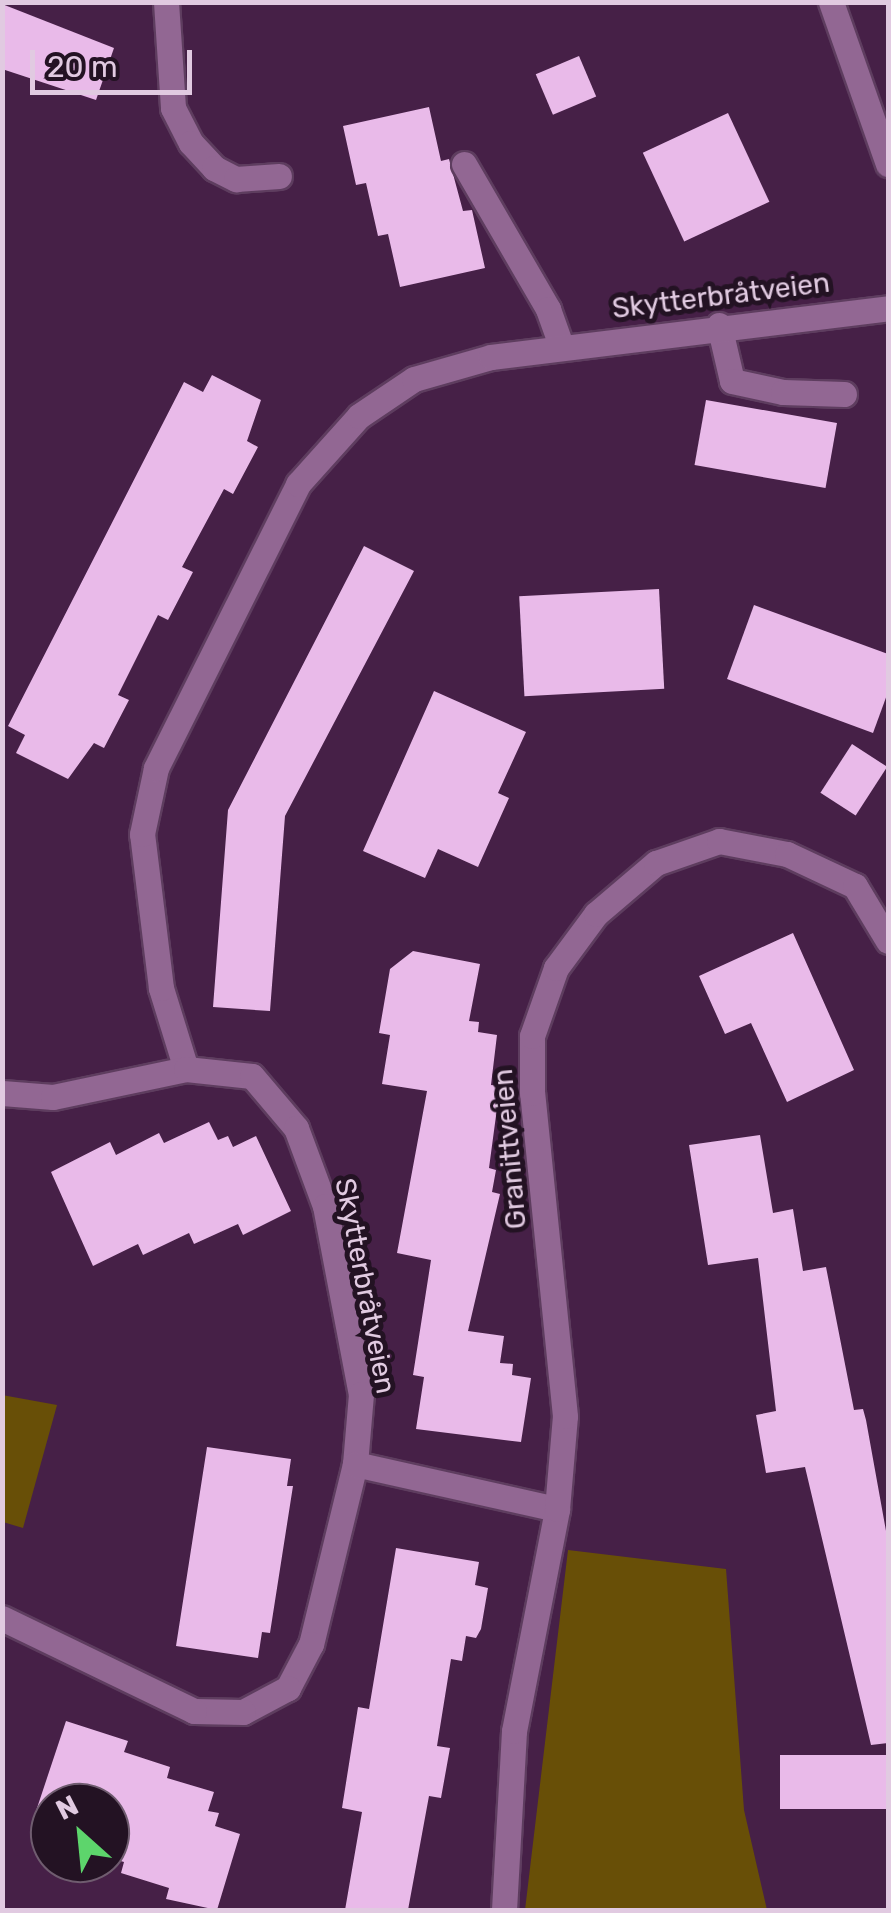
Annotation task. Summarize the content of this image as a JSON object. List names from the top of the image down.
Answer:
{
  "streets": {
    "street": ["Skytterbråtveien", "Granittveien"]
  },
  "scale_bar": "20 m",
  "north": "top left"
}
